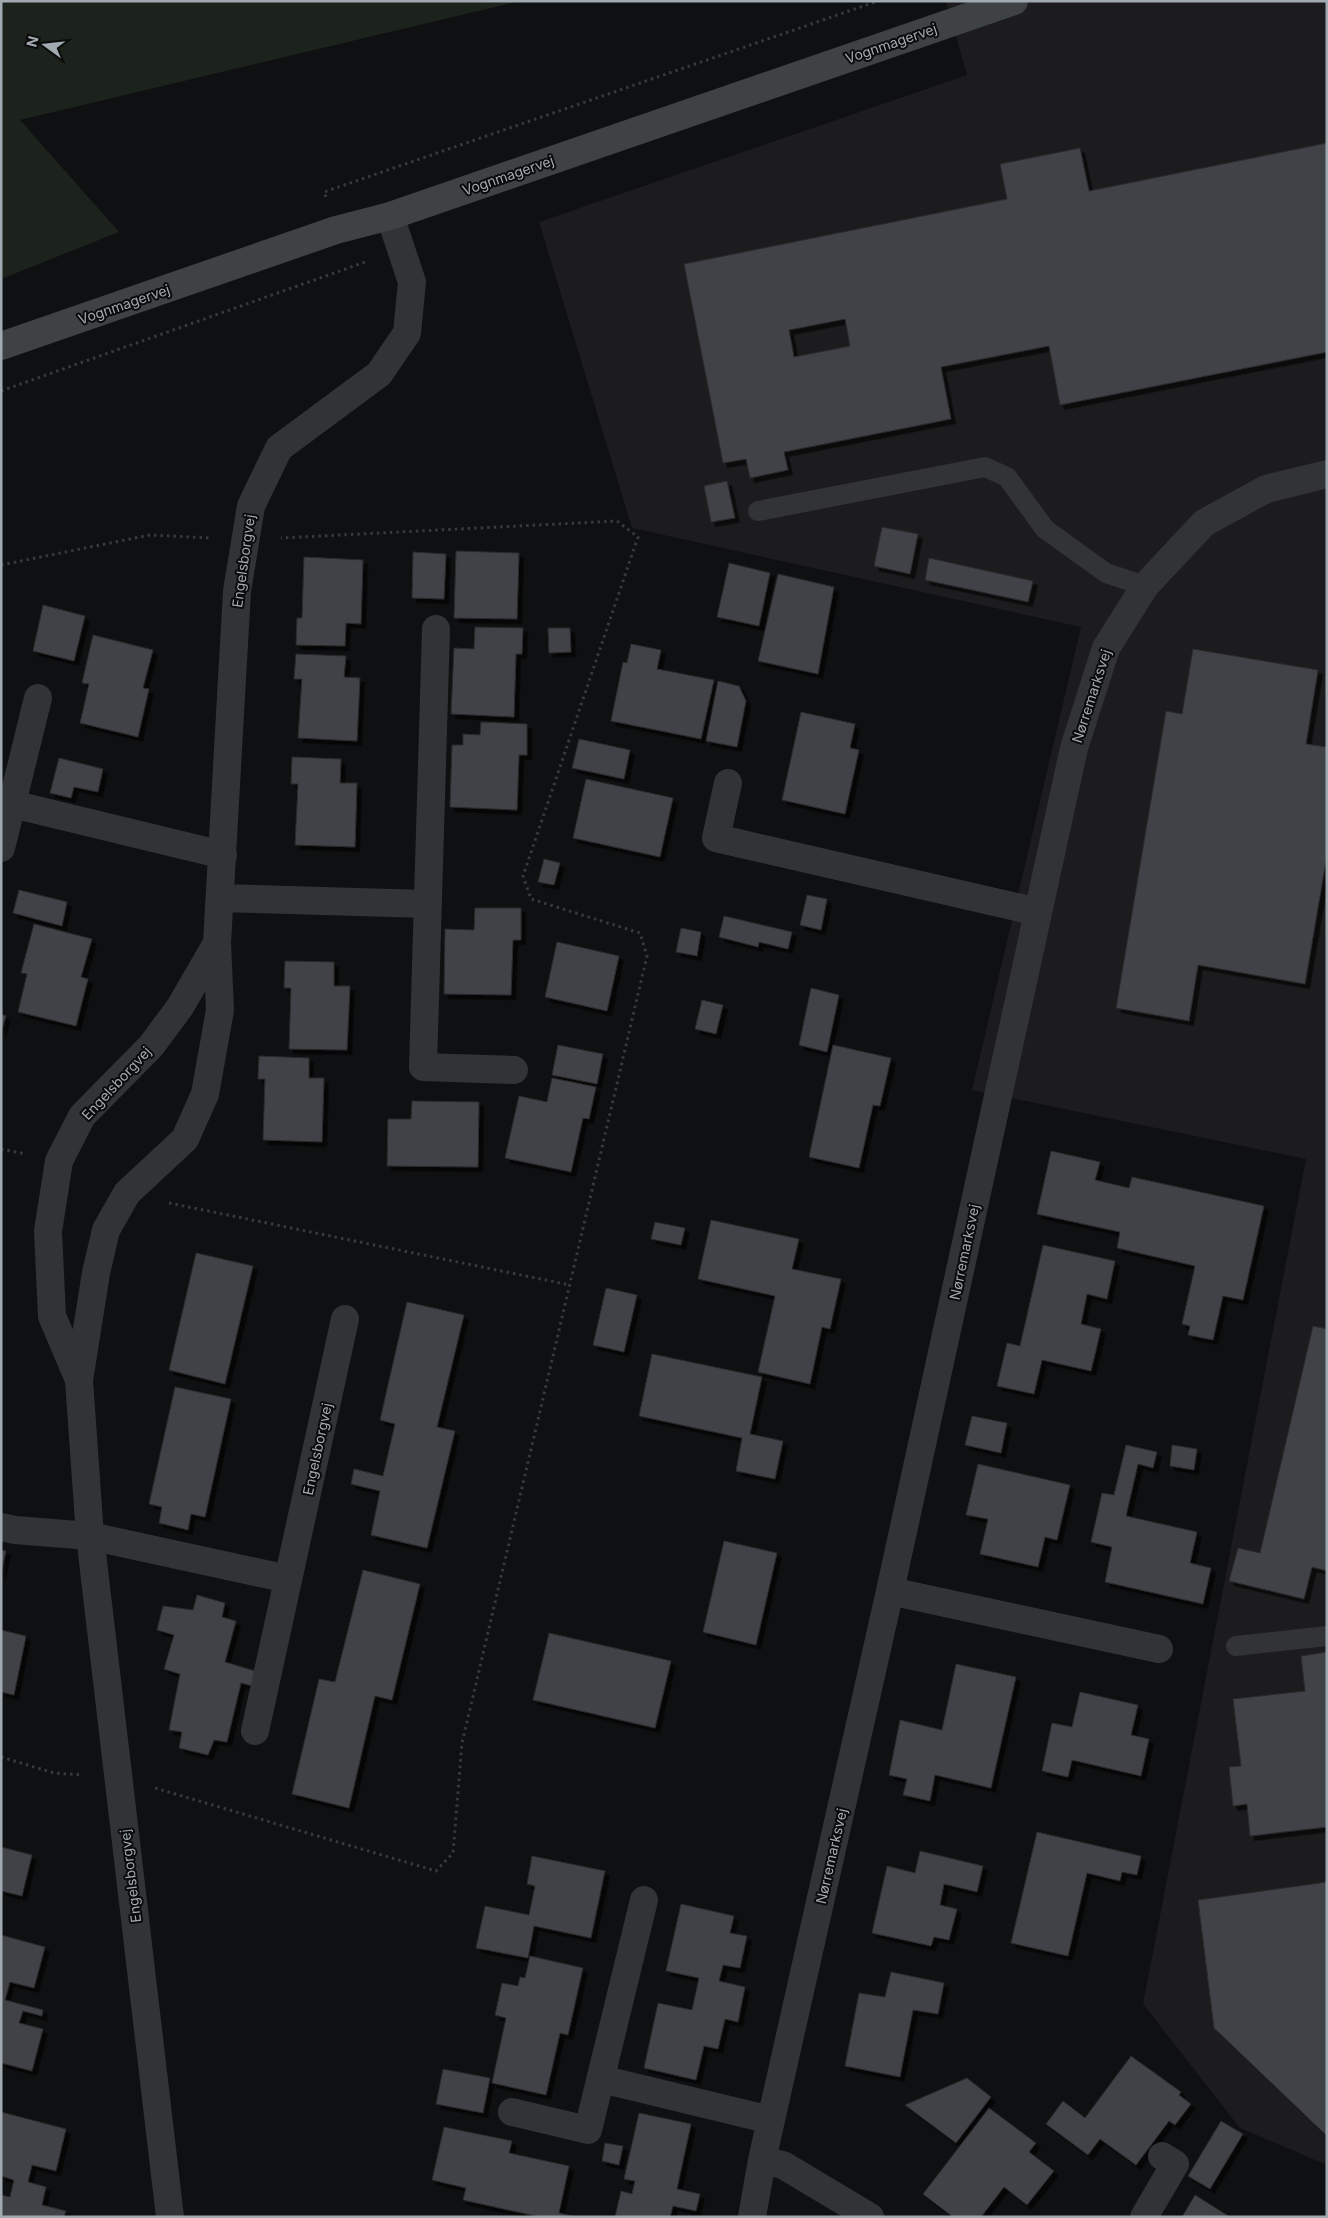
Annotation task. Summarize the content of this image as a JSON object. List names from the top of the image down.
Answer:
{
  "streets": {
    "street": ["Vognmagervej", "Engelsborgvej", "Nørremarksvej"]
  },
  "crossings": [
    ["Vognmagervej", "Engelsborgvej"]
  ],
  "north": "left"
}
